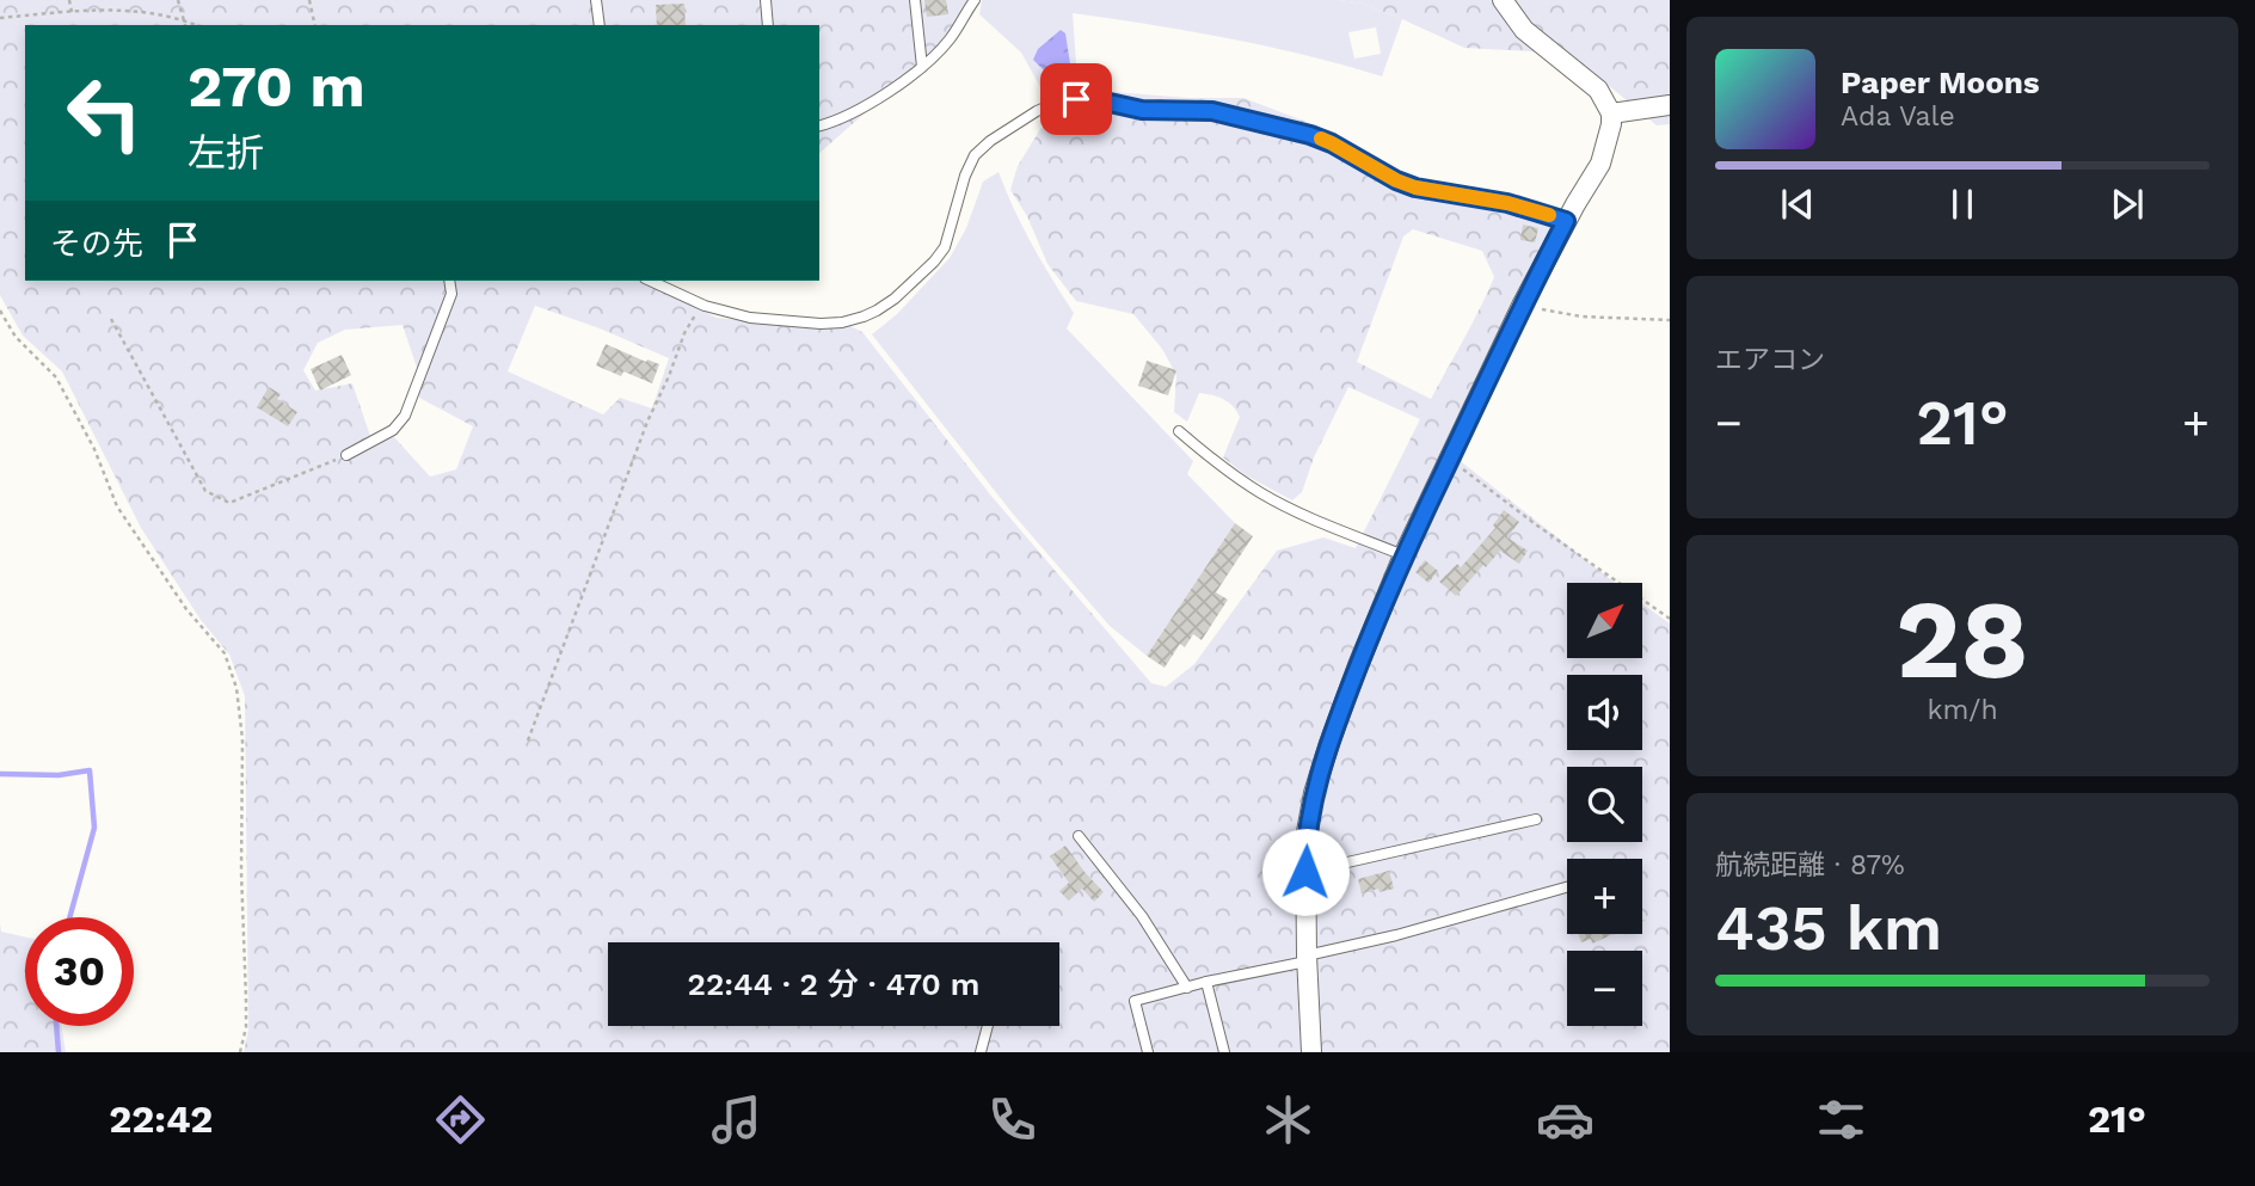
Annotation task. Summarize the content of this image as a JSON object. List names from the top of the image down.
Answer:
{
  "north": "top right",
  "page": {
    "turn": ["270 m", "左折"],
    "song": ["Paper Moons", "Ada Vale"],
    "then": "その先",
    "tile": [
      "エアコン",
      ["28", "km/h"],
      ["航続距離 · 87%", "435 km"]
    ],
    "heat": ["−", "21°", "+"],
    "map_buttons": ["+", "−"],
    "limit": "30",
    "trip": "22:44 · 2 分 · 470 m",
    "tabs": ["22:42", "21°"]
  }
}
